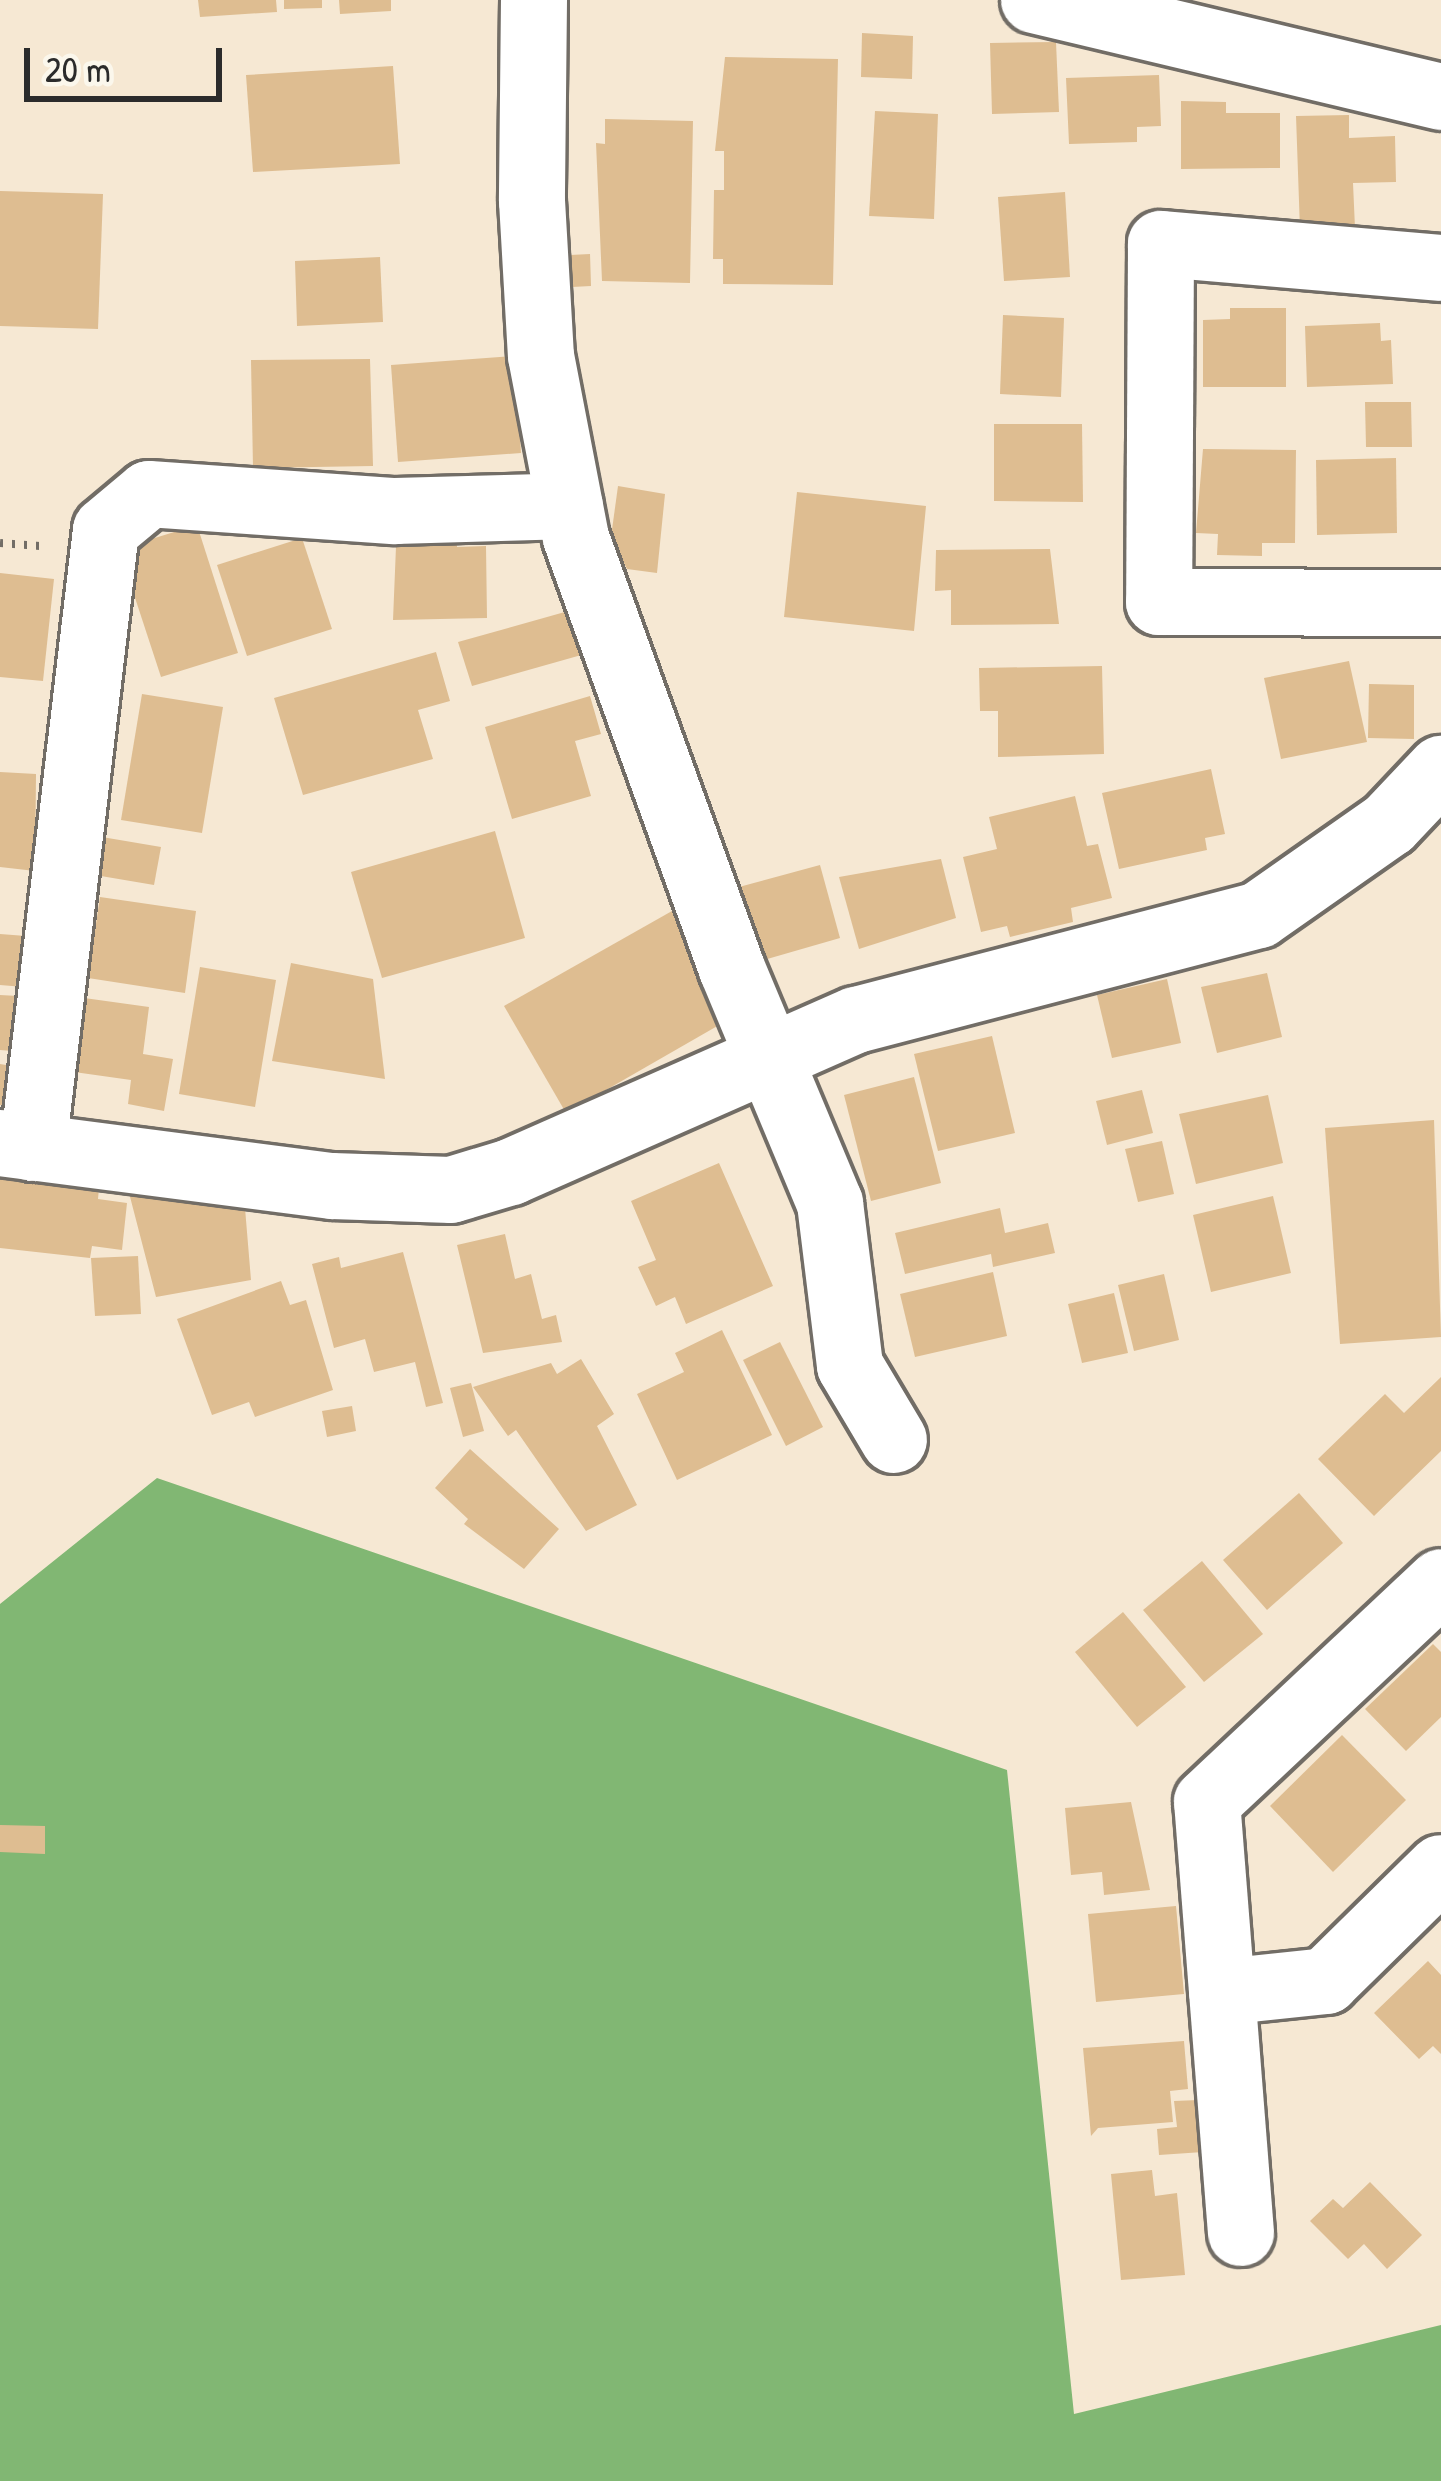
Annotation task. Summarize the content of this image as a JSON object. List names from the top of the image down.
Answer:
{
  "scale_bar": "20 m"
}
